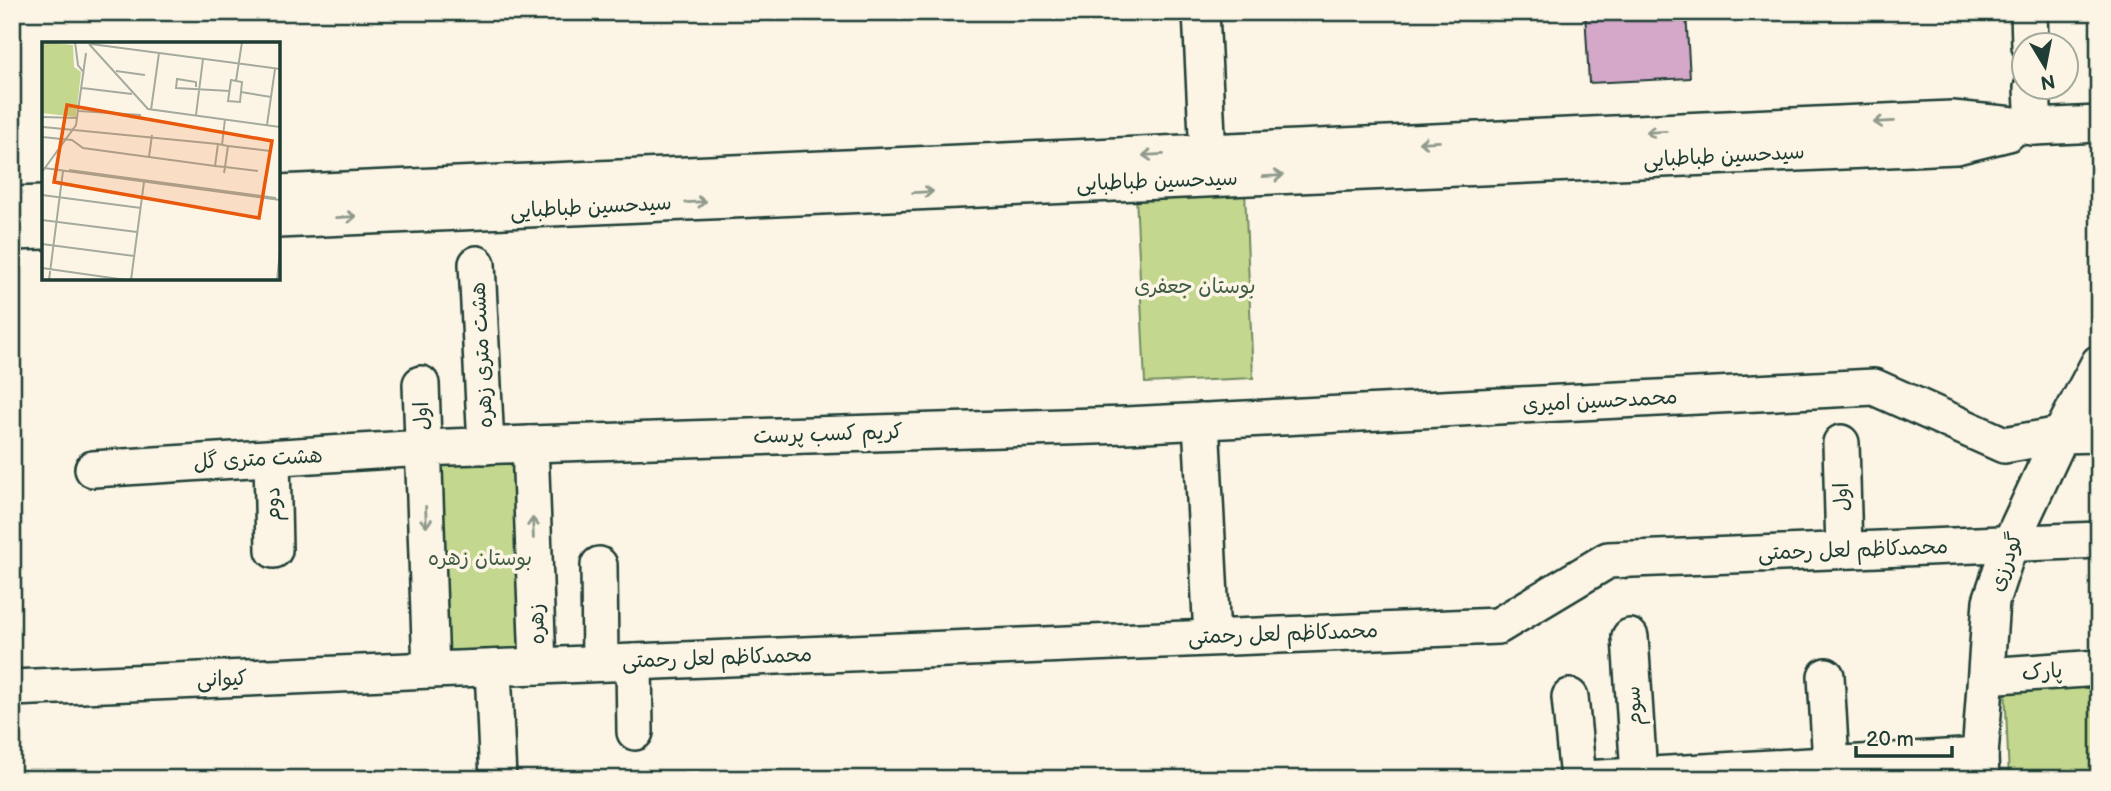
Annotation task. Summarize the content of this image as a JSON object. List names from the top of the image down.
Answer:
{
  "streets": {
    "street": [
      "سیدحسین طباطبایی",
      "هشت متری زهره",
      "محمدحسین امیری",
      "اول",
      "کریم کسب پرست",
      "هشت متری گل",
      "دوم",
      "محمدکاظم لعل رحمتی",
      "گودرزی",
      "زهره",
      "پارک",
      "کیوانی",
      "سوم"
    ]
  },
  "crossings": [
    ["محمدحسین امیری", "کریم کسب پرست"],
    ["محمدحسین امیری", "گودرزی"],
    ["اول", "هشت متری گل"],
    ["اول", "محمدکاظم لعل رحمتی"],
    ["کریم کسب پرست", "زهره"],
    ["هشت متری گل", "دوم"],
    ["محمدکاظم لعل رحمتی", "گودرزی"],
    ["محمدکاظم لعل رحمتی", "زهره"],
    ["گودرزی", "پارک"],
    ["زهره", "کیوانی"]
  ],
  "parks": ["بوستان جعفری", "بوستان زهره"],
  "scale_bar": "20 m",
  "north": "bottom"
}
